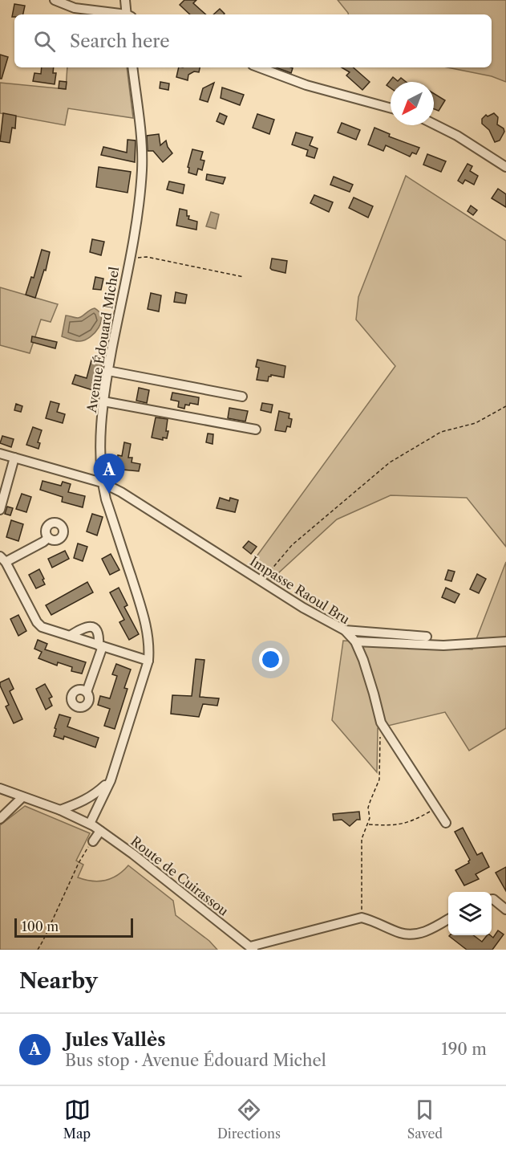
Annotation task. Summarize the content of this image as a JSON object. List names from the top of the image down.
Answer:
{
  "streets": {
    "street": ["Avenue Édouard Michel", "Impasse Raoul Bru", "Route de Cuirassou"]
  },
  "crossings": [
    ["Avenue Édouard Michel", "Impasse Raoul Bru"],
    ["Avenue Édouard Michel", "Route de Cuirassou"]
  ],
  "scale_bar": "100 m",
  "north": "bottom left",
  "page": {
    "search": "Search here",
    "pins": "A",
    "scale": "100 m",
    "heading": "Nearby",
    "list": [
      {
        "mark": "A",
        "name": "Jules Vallès",
        "note": "Bus stop · Avenue Édouard Michel",
        "value": "190 m"
      }
    ],
    "nav": ["Map", "Directions", "Saved"]
  }
}
